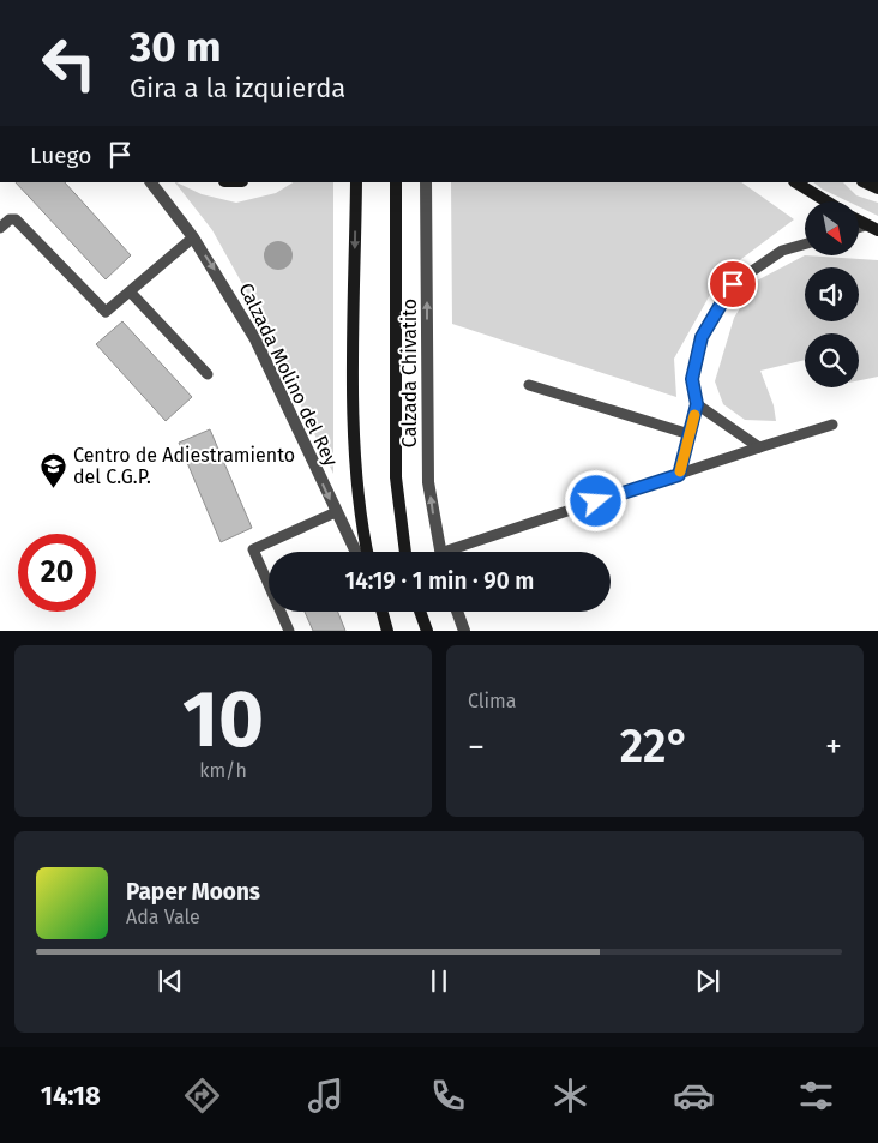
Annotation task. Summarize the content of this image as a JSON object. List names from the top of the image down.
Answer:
{
  "streets": {
    "main road": ["Calzada Chivatito"],
    "street": ["Calzada Molino del Rey"]
  },
  "one_way": ["Calzada Molino del Rey"],
  "places": {
    "school or university": ["Centro de Adiestramiento del C.G.P."]
  },
  "north": "bottom right",
  "page": {
    "turn": ["30 m", "Gira a la izquierda"],
    "then": "Luego",
    "limit": "20",
    "trip": "14:19 · 1 min · 90 m",
    "tile": [
      ["10", "km/h"],
      "Clima"
    ],
    "heat": ["−", "22°", "+"],
    "song": ["Paper Moons", "Ada Vale"],
    "tabs": "14:18"
  }
}
